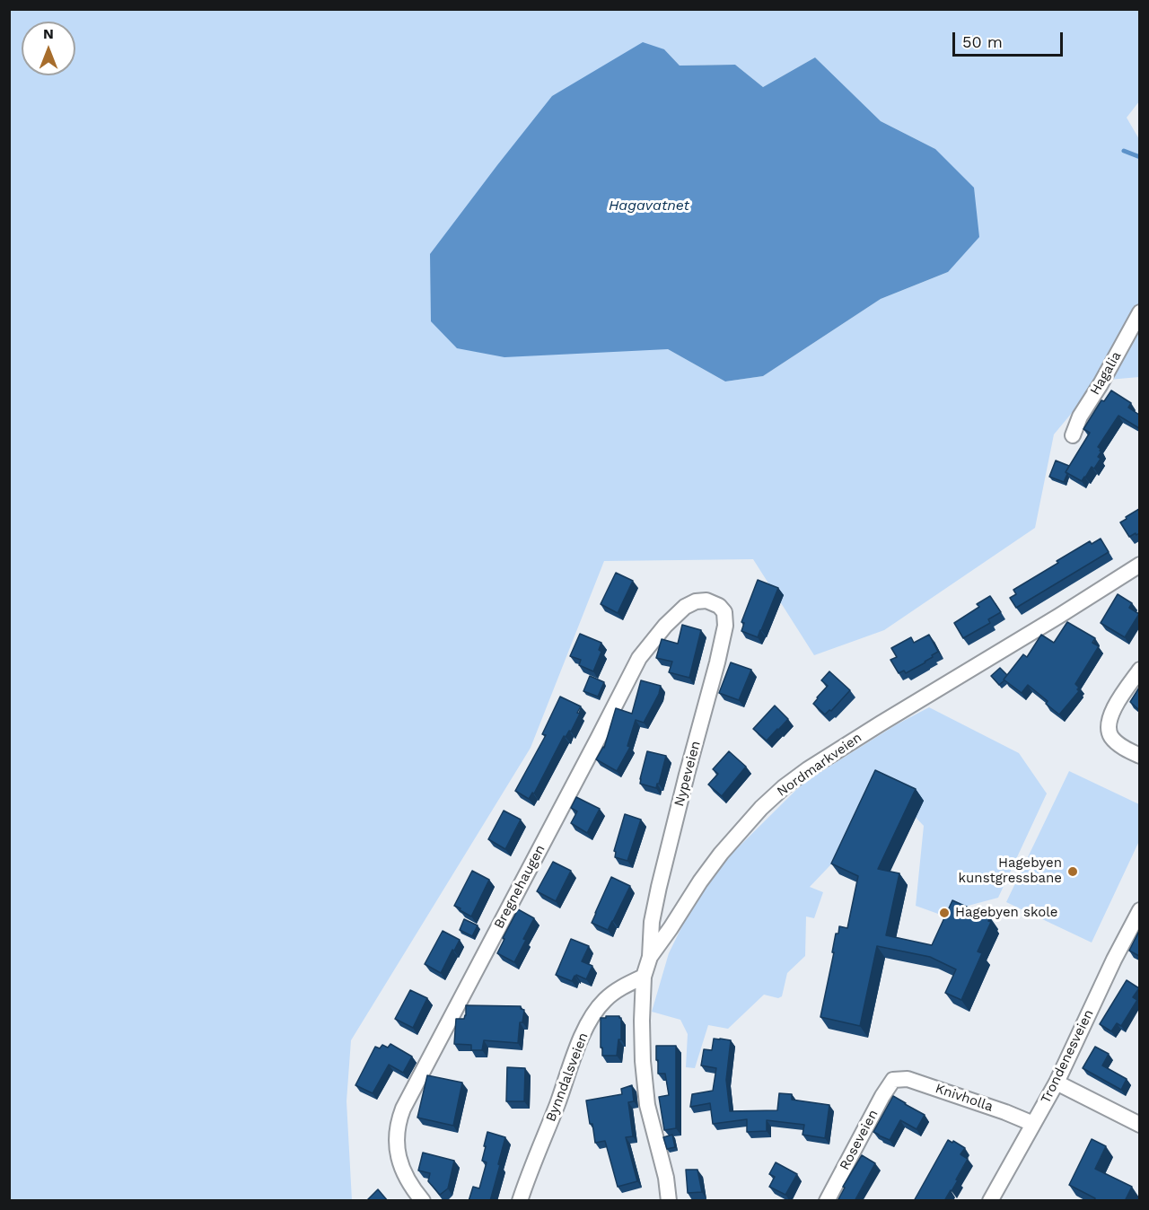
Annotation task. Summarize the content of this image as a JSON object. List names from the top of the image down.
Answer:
{
  "streets": {
    "street": [
      "Hagalia",
      "Nordmarkveien",
      "Nypeveien",
      "Bregnehaugen",
      "Trondenesveien",
      "Bynndalsveien",
      "Knivholla",
      "Roseveien"
    ]
  },
  "crossings": [
    ["Nordmarkveien", "Nypeveien"],
    ["Nordmarkveien", "Bynndalsveien"],
    ["Nypeveien", "Bregnehaugen"],
    ["Trondenesveien", "Knivholla"],
    ["Knivholla", "Roseveien"]
  ],
  "water": ["Hagavatnet"],
  "places": ["Hagebyen kunstgressbane", "Hagebyen skole"],
  "scale_bar": "50 m",
  "north": "top"
}
